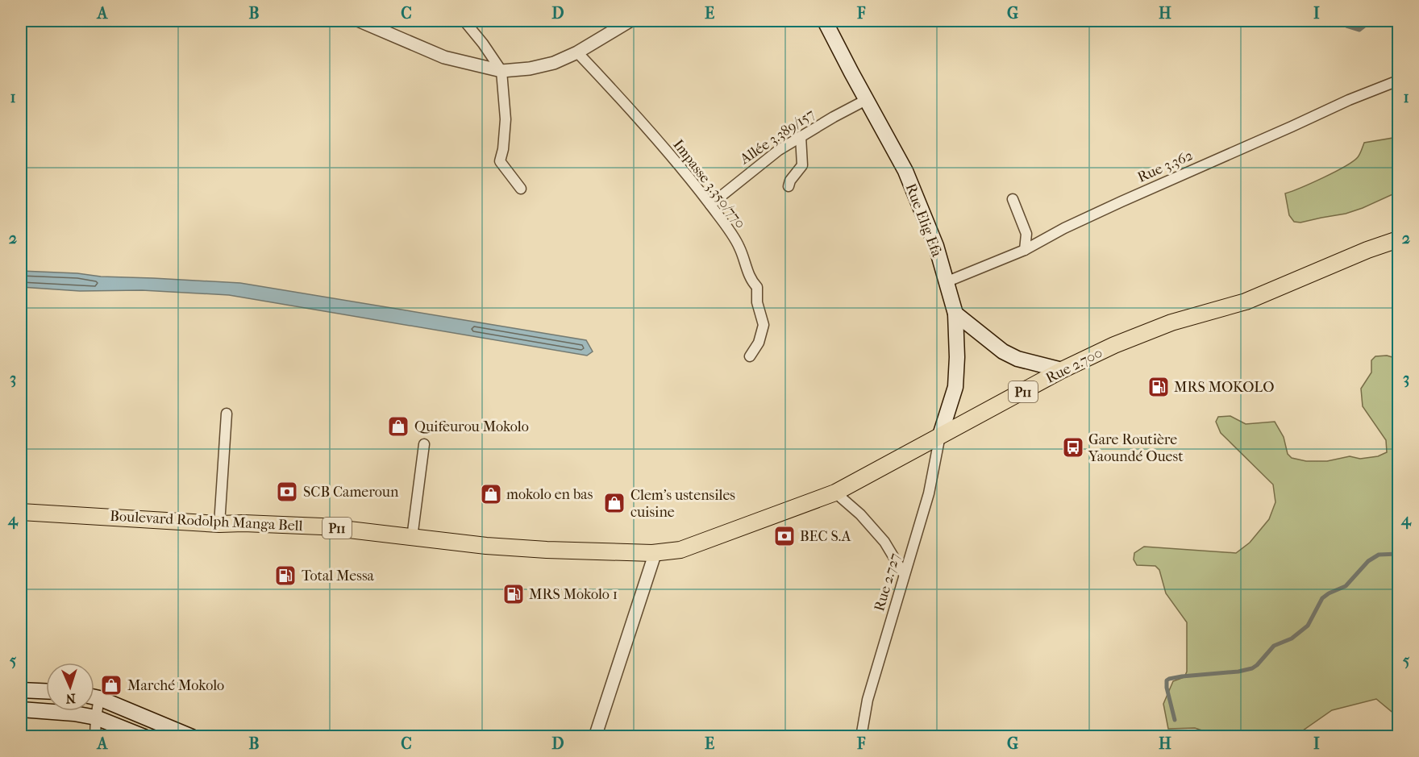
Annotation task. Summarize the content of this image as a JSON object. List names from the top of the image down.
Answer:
{
  "streets": {
    "main road": [
      "Rue Elig Efa",
      "Rue 2.700",
      "P11",
      "Boulevard Rodolph Manga Bell"
    ],
    "street": [
      "Allée 3.389/157",
      "Rue 3.362",
      "Impasse 3.350/770",
      "Rue 2.727"
    ]
  },
  "crossings": [
    ["Allée 3.389/157", "Impasse 3.350/770"],
    ["Allée 3.389/157", "Rue Elig Efa"],
    ["Rue 3.362", "Rue Elig Efa"],
    ["Rue Elig Efa", "Rue 2.700"],
    ["Rue Elig Efa", "Rue 2.727"],
    ["Rue 2.700", "Boulevard Rodolph Manga Bell"],
    ["Rue 2.700", "Rue 2.727"]
  ],
  "places": {
    "fuel station": ["MRS MOKOLO", "Total Messa", "MRS Mokolo 1"],
    "shop": [
      "Quifeurou Mokolo",
      "mokolo en bas",
      "Clem’s ustensiles cuisine",
      "Marché Mokolo"
    ],
    "bus stop": ["Gare Routière Yaoundé Ouest"],
    "bank": ["SCB Cameroun", "BEC S.A"]
  },
  "north": "bottom",
  "grid": {
    "columns": [
      "A",
      "B",
      "C",
      "D",
      "E",
      "F",
      "G",
      "H",
      "I"
    ],
    "rows": [
      "1",
      "2",
      "3",
      "4",
      "5"
    ]
  }
}
